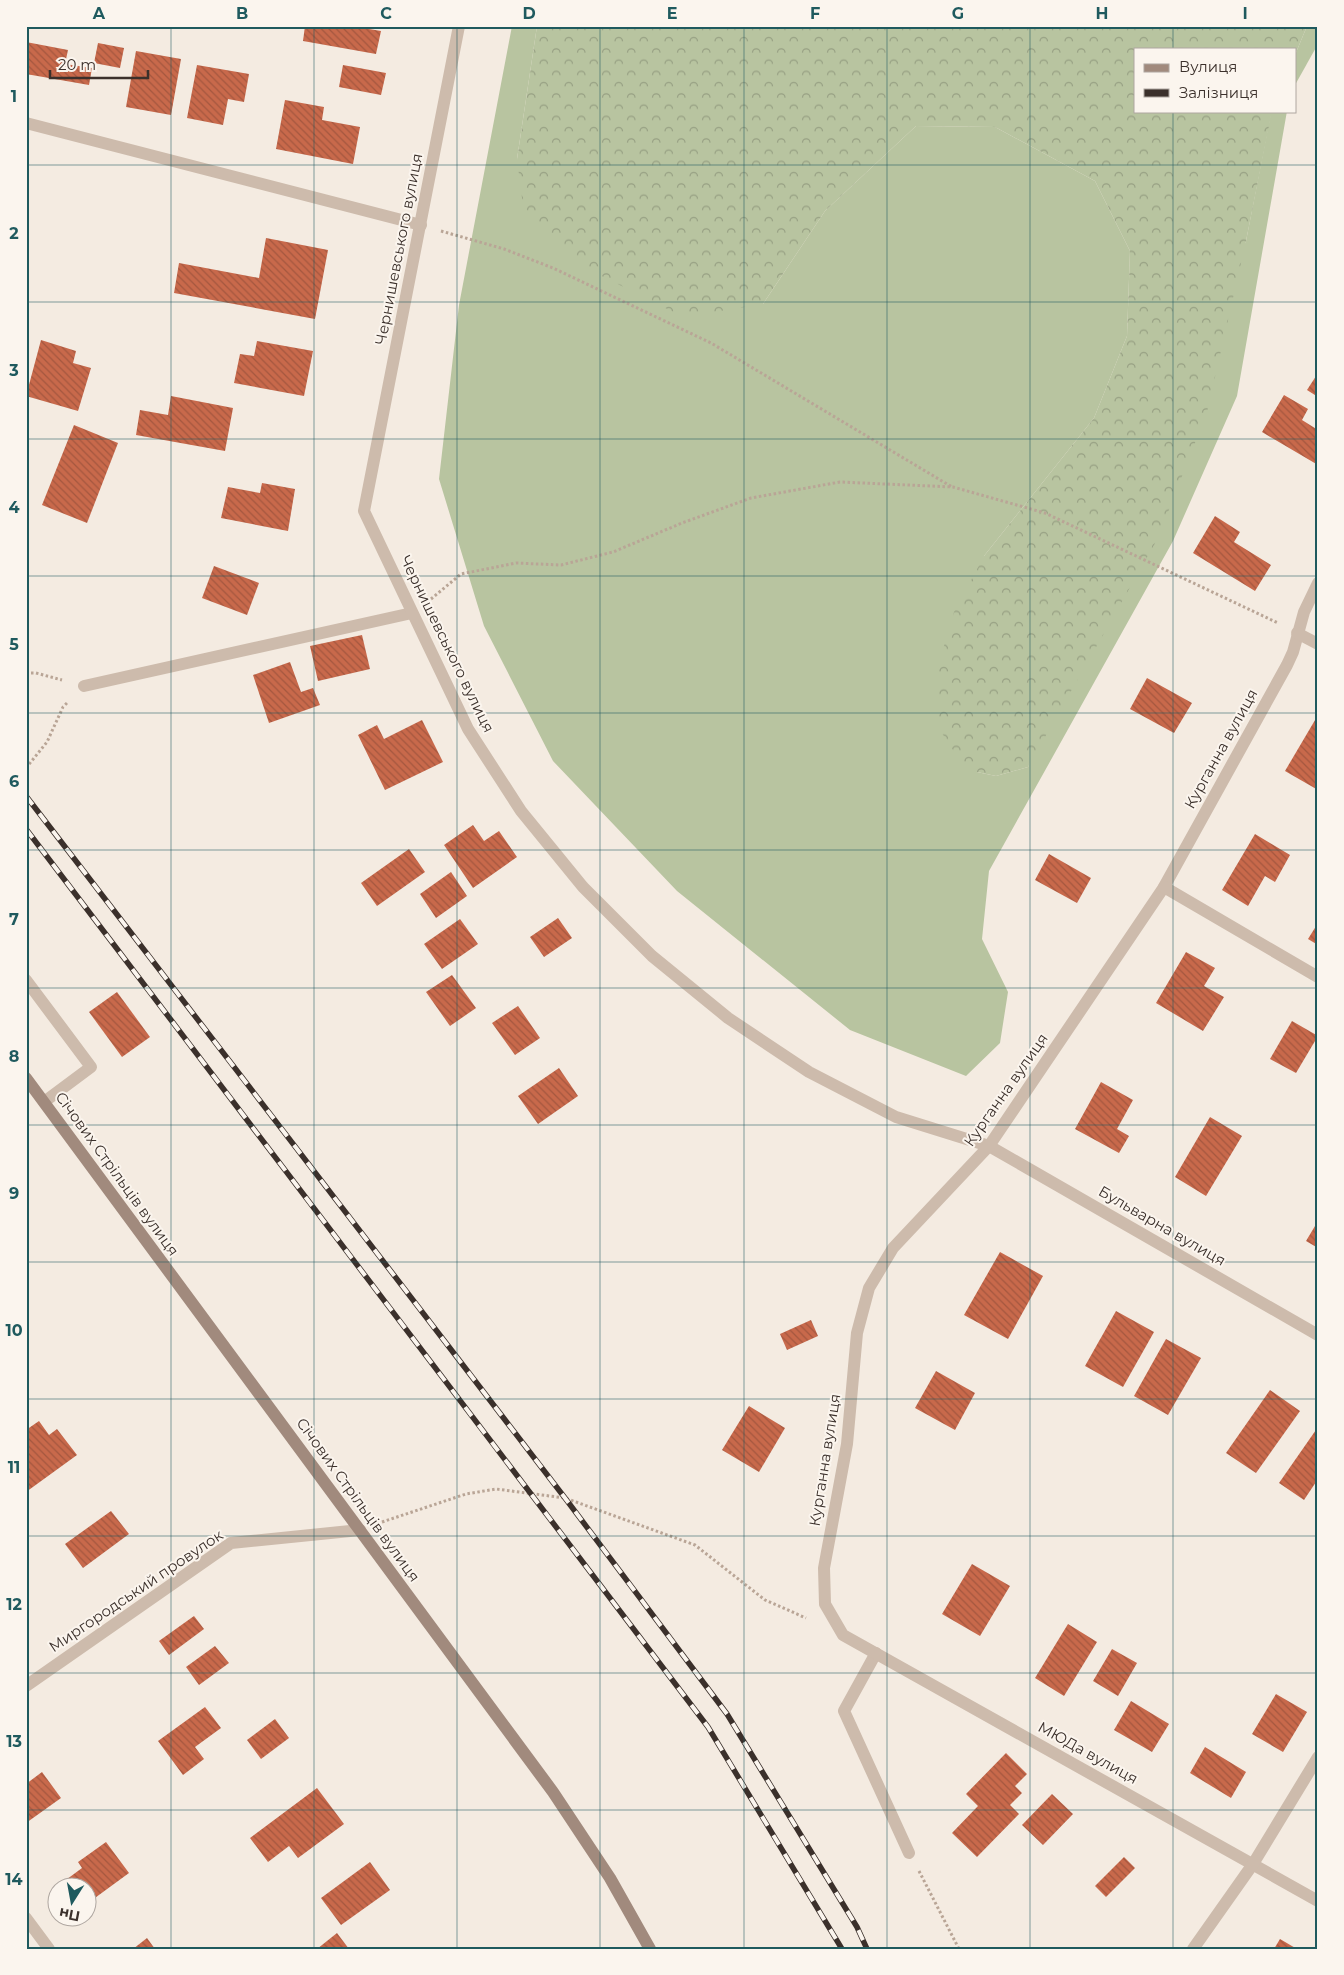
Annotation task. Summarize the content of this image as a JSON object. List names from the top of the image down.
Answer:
{
  "streets": {
    "street": [
      "Чернишевського вулиця",
      "Курганна вулиця",
      "Січових Стрільців вулиця",
      "Бульварна вулиця",
      "Миргородський провулок",
      "МЮДа вулиця"
    ]
  },
  "crossings": [
    ["Чернишевського вулиця", "Курганна вулиця"],
    ["Чернишевського вулиця", "Бульварна вулиця"],
    ["Курганна вулиця", "Бульварна вулиця"],
    ["Курганна вулиця", "МЮДа вулиця"],
    ["Січових Стрільців вулиця", "Миргородський провулок"]
  ],
  "legend": ["Вулиця", "Залізниця"],
  "scale_bar": "20 m",
  "north": "bottom",
  "grid": {
    "columns": [
      "A",
      "B",
      "C",
      "D",
      "E",
      "F",
      "G",
      "H",
      "I"
    ],
    "rows": [
      "1",
      "2",
      "3",
      "4",
      "5",
      "6",
      "7",
      "8",
      "9",
      "10",
      "11",
      "12",
      "13",
      "14"
    ]
  }
}
